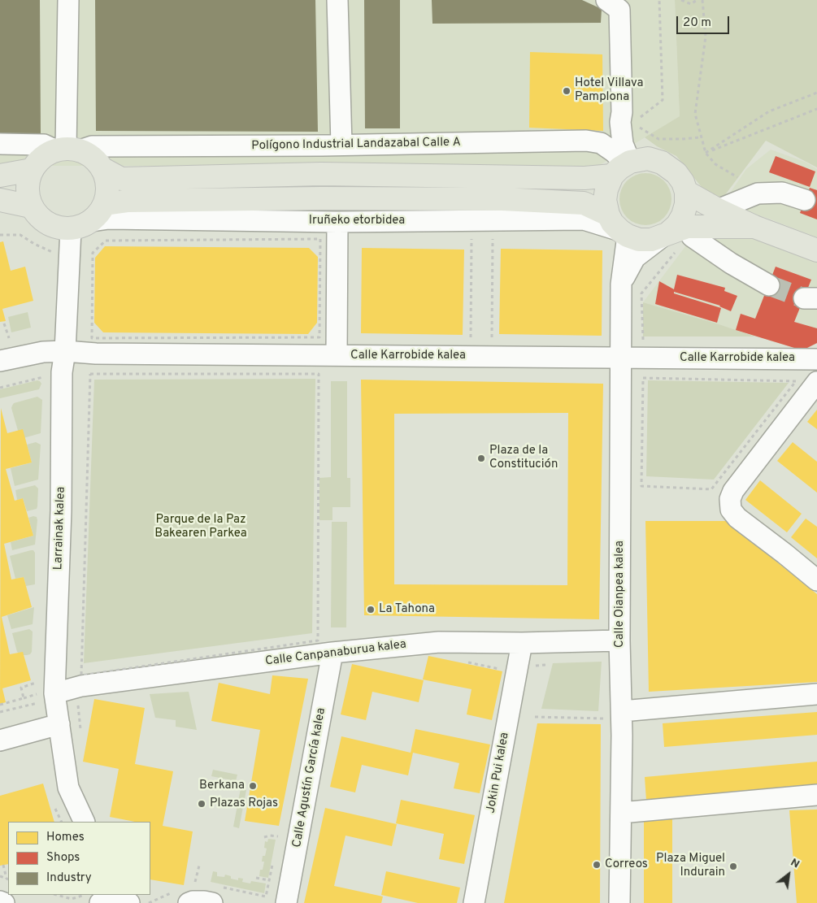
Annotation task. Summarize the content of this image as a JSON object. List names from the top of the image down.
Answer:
{
  "streets": {
    "main road": ["Iruñeko etorbidea"],
    "street": [
      "Polígono Industrial Landazabal Calle A",
      "Calle Karrobide kalea",
      "Larrainak kalea",
      "Calle Oianpea kalea",
      "Calle Canpanaburua kalea",
      "Jokin Pui kalea",
      "Calle Agustín García kalea"
    ]
  },
  "crossings": [
    ["Polígono Industrial Landazabal Calle A", "Iruñeko etorbidea"],
    ["Polígono Industrial Landazabal Calle A", "Larrainak kalea"],
    ["Polígono Industrial Landazabal Calle A", "Calle Oianpea kalea"],
    ["Iruñeko etorbidea", "Larrainak kalea"],
    ["Iruñeko etorbidea", "Calle Oianpea kalea"],
    ["Calle Karrobide kalea", "Larrainak kalea"],
    ["Calle Karrobide kalea", "Calle Oianpea kalea"],
    ["Larrainak kalea", "Calle Canpanaburua kalea"],
    ["Calle Oianpea kalea", "Calle Canpanaburua kalea"],
    ["Calle Canpanaburua kalea", "Jokin Pui kalea"],
    ["Calle Canpanaburua kalea", "Calle Agustín García kalea"]
  ],
  "parks": ["Parque de la Paz Bakearen Parkea"],
  "places": [
    "Hotel Villava Pamplona",
    "Plaza de la Constitución",
    "La Tahona",
    "Berkana",
    "Plazas Rojas",
    "Correos",
    "Plaza Miguel Indurain"
  ],
  "legend": ["Homes", "Shops", "Industry"],
  "scale_bar": "20 m",
  "north": "top right"
}
